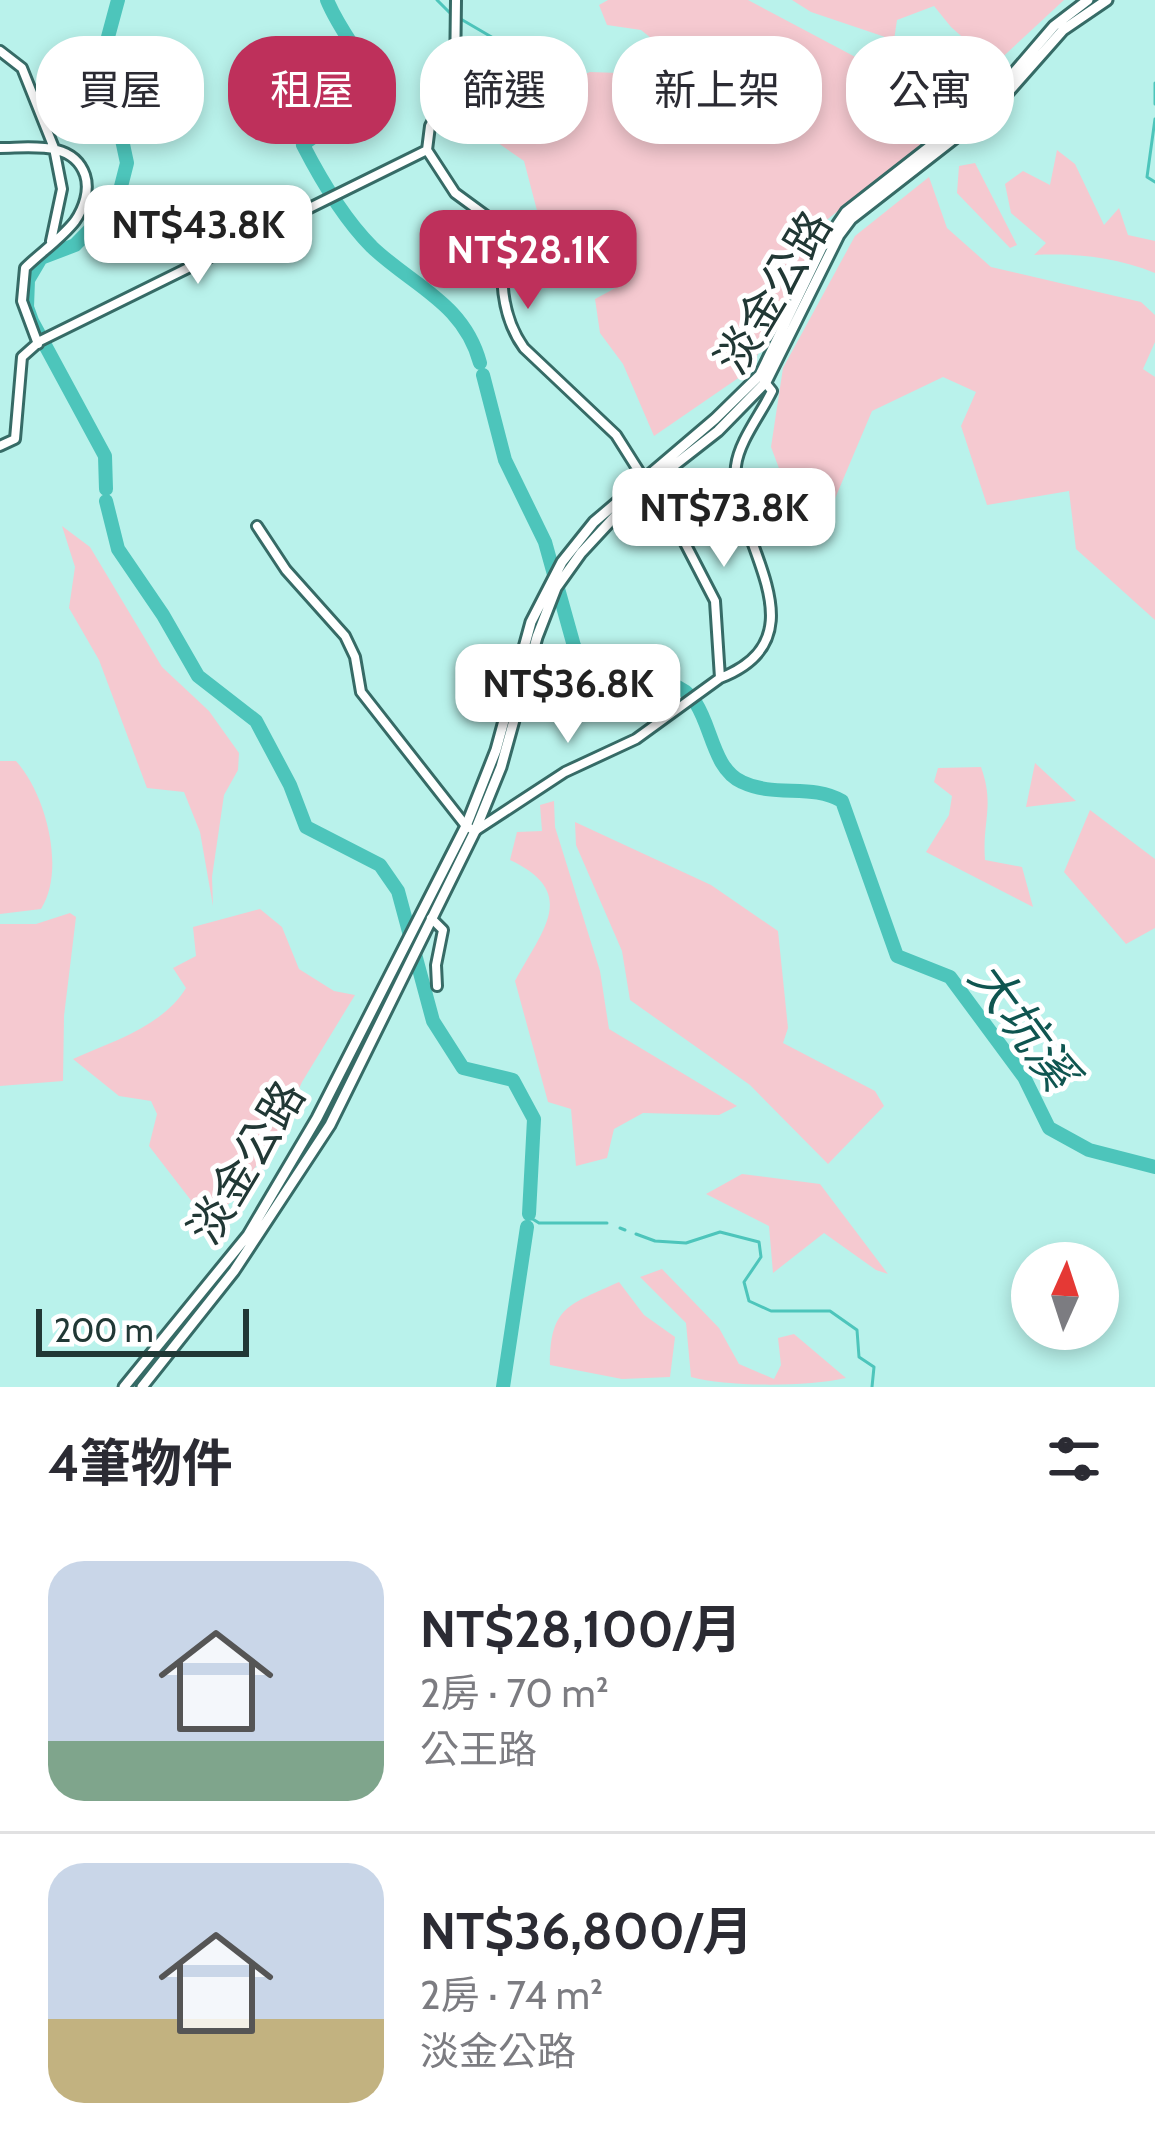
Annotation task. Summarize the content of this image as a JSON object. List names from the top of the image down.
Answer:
{
  "streets": {
    "main road": ["淡金公路"]
  },
  "water": ["大坑溪"],
  "scale_bar": "200 m",
  "north": "top",
  "page": {
    "chip": [
      "買屋",
      "租屋",
      "篩選",
      "新上架",
      "公寓"
    ],
    "price": [
      "NT$43.8K",
      "NT$28.1K",
      "NT$73.8K",
      "NT$36.8K"
    ],
    "scale": "200 m",
    "heading": "4筆物件",
    "list": [
      {
        "name": "NT$28,100/月",
        "note": "2房 · 70 m² · 公王路"
      },
      {
        "name": "NT$36,800/月",
        "note": "2房 · 74 m² · 淡金公路"
      }
    ]
  }
}
